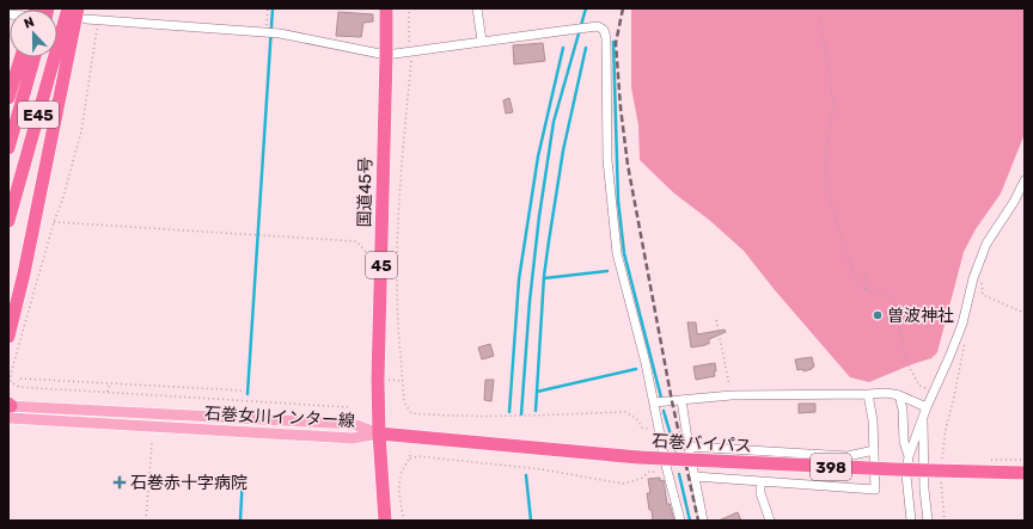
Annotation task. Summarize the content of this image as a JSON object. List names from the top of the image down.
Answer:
{
  "streets": {
    "highway": [
      "E45",
      "国道45号",
      "45",
      "石巻バイパス",
      "398"
    ],
    "main road": ["石巻女川インター線"]
  },
  "crossings": [
    ["国道45号", "石巻女川インター線"],
    ["国道45号", "石巻バイパス"],
    ["石巻女川インター線", "石巻バイパス"]
  ],
  "places": {
    "other": ["曽波神社"],
    "health": ["石巻赤十字病院"]
  },
  "north": "top"
}
